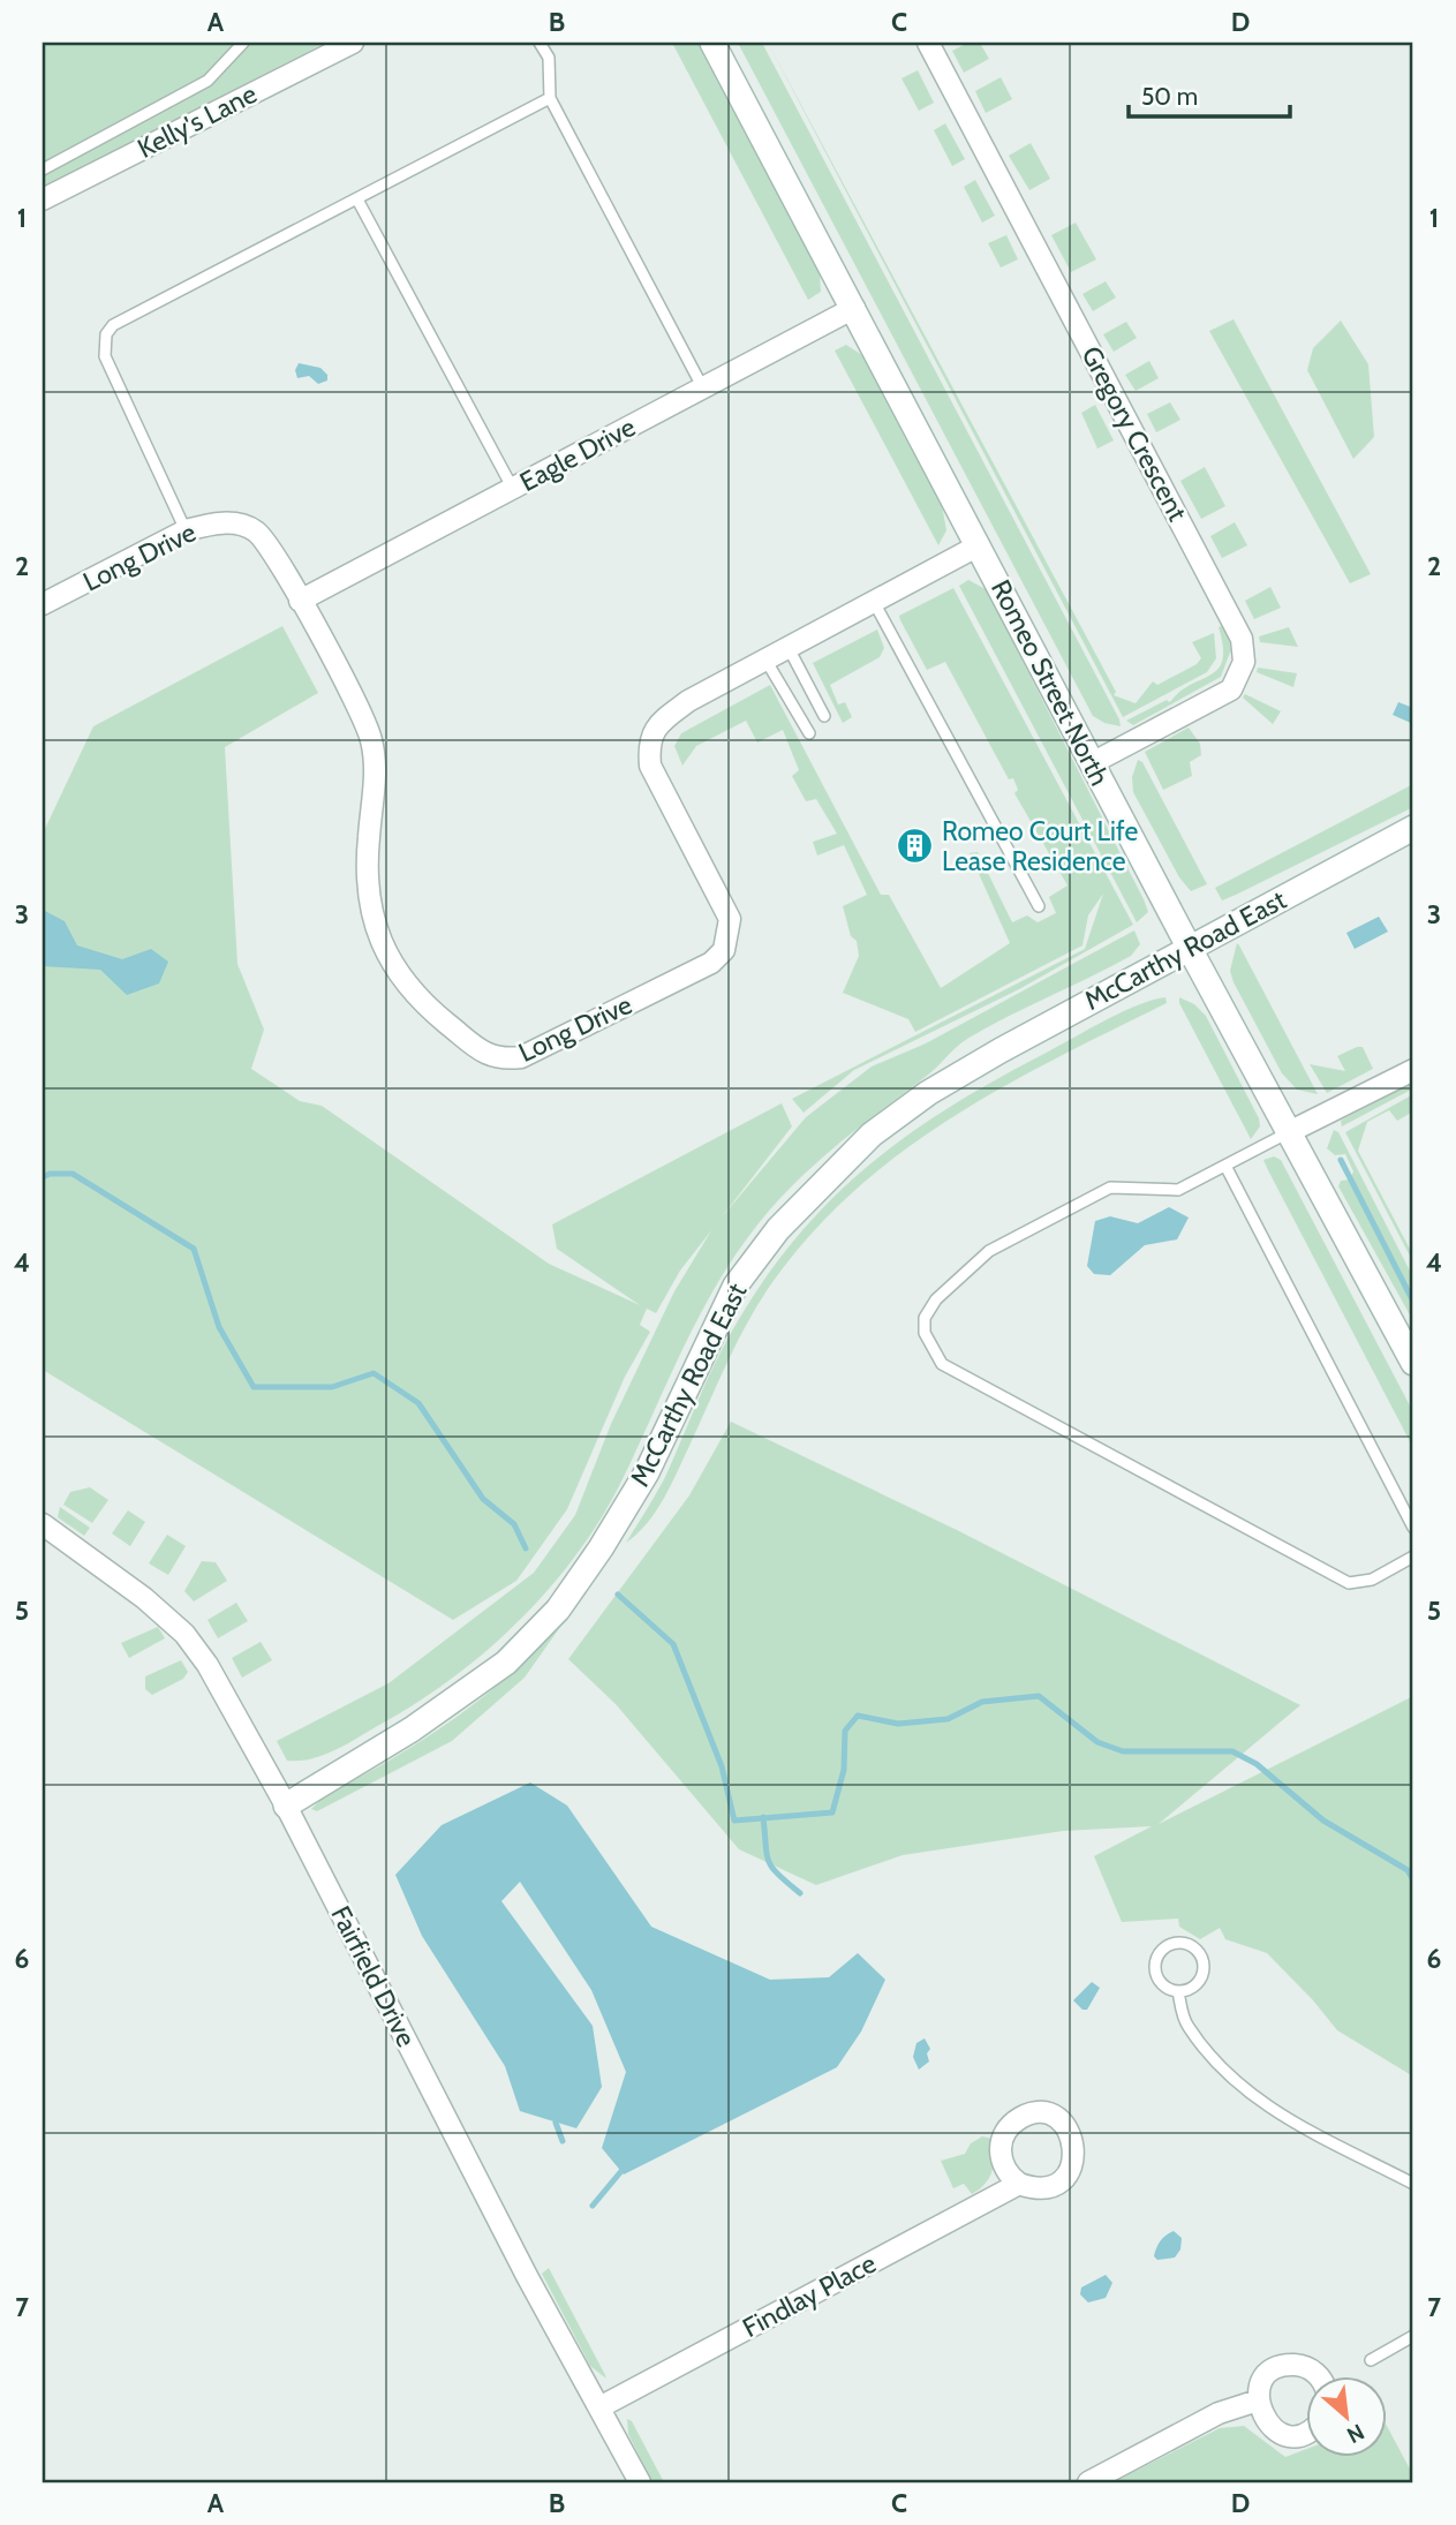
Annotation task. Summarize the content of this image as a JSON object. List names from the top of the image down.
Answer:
{
  "streets": {
    "street": [
      "Kelly's Lane",
      "Gregory Crescent",
      "Eagle Drive",
      "Long Drive",
      "Romeo Street North",
      "McCarthy Road East",
      "Fairfield Drive",
      "Findlay Place"
    ]
  },
  "crossings": [
    ["Gregory Crescent", "Romeo Street North"],
    ["Eagle Drive", "Long Drive"],
    ["Eagle Drive", "Romeo Street North"],
    ["Long Drive", "Romeo Street North"],
    ["Romeo Street North", "McCarthy Road East"],
    ["McCarthy Road East", "Fairfield Drive"],
    ["Fairfield Drive", "Findlay Place"]
  ],
  "places": {
    "building": ["Romeo Court Life Lease Residence"]
  },
  "scale_bar": "50 m",
  "north": "bottom right",
  "grid": {
    "columns": [
      "A",
      "B",
      "C",
      "D"
    ],
    "rows": [
      "1",
      "2",
      "3",
      "4",
      "5",
      "6",
      "7"
    ]
  }
}
